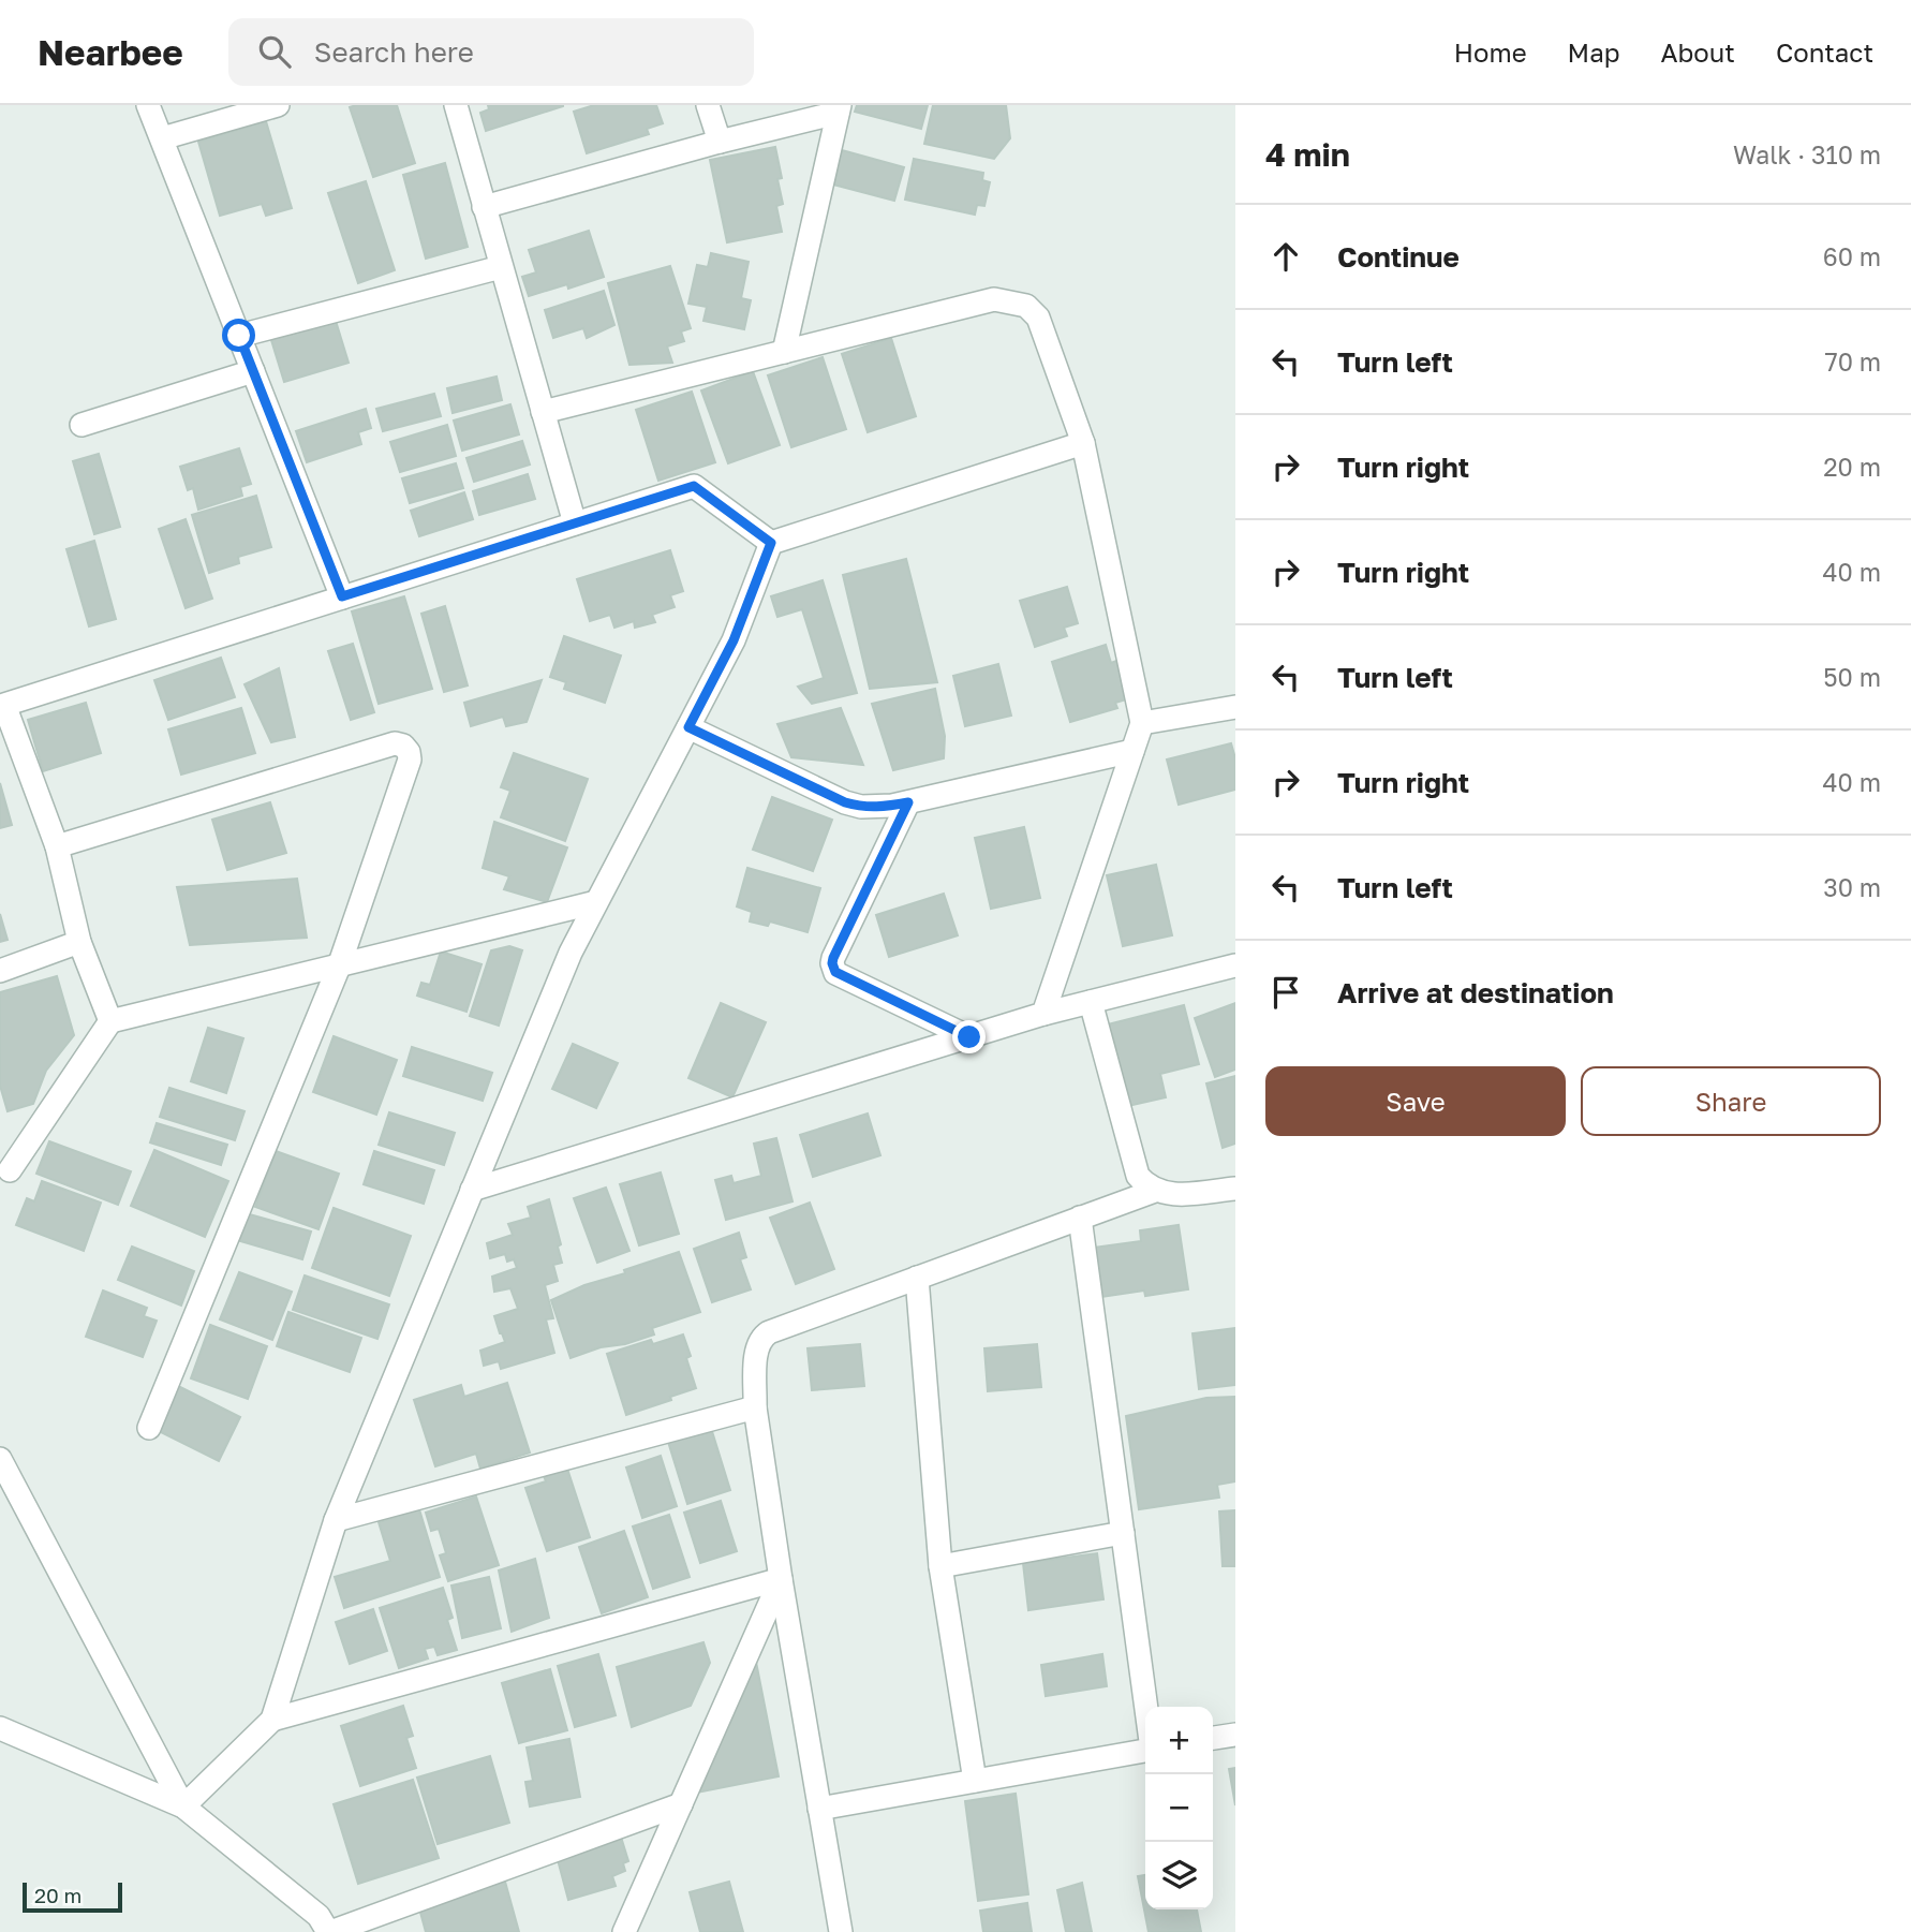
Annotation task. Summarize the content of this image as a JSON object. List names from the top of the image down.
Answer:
{
  "scale_bar": "20 m",
  "page": {
    "header": "Nearbee",
    "search": "Search here",
    "nav": [
      "Home",
      "Map",
      "About",
      "Contact"
    ],
    "heading": ["4 min", "Walk · 310 m"],
    "list": [
      ["Continue", "60 m"],
      ["Turn left", "70 m"],
      ["Turn right", "20 m"],
      ["Turn right", "40 m"],
      ["Turn left", "50 m"],
      ["Turn right", "40 m"],
      ["Turn left", "30 m"],
      "Arrive at destination"
    ],
    "buttons": ["Save", "Share"],
    "map_buttons": ["+", "−"],
    "scale": "20 m"
  }
}
